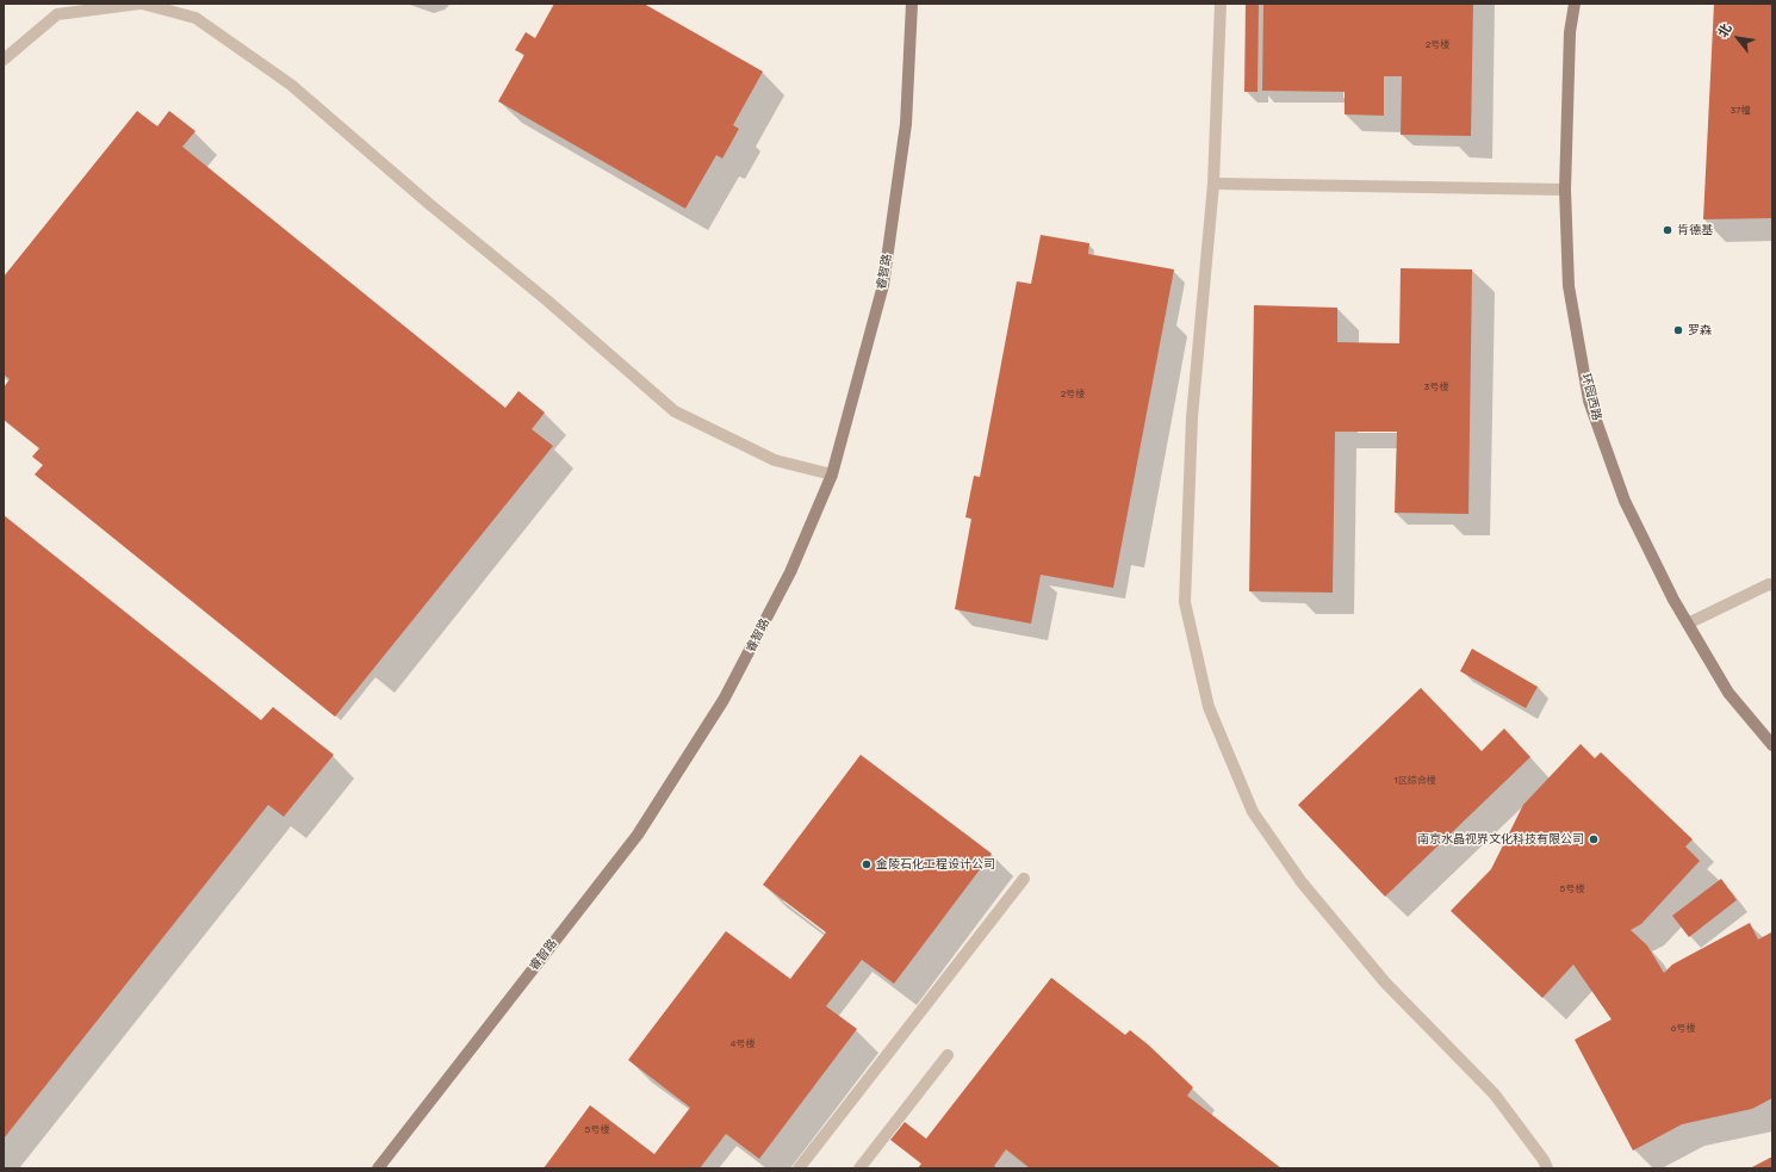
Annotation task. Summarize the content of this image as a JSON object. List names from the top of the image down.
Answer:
{
  "streets": {
    "street": ["睿智路", "环园西路"]
  },
  "places": [
    "肯德基",
    "罗森",
    "南京水晶视界文化科技有限公司",
    "金陵石化工程设计公司"
  ],
  "house_numbers": [
    "2号楼",
    "37幢",
    "3号楼",
    "2号楼",
    "1区综合楼",
    "5号楼",
    "6号楼",
    "4号楼",
    "5号楼"
  ],
  "north": "top left"
}
